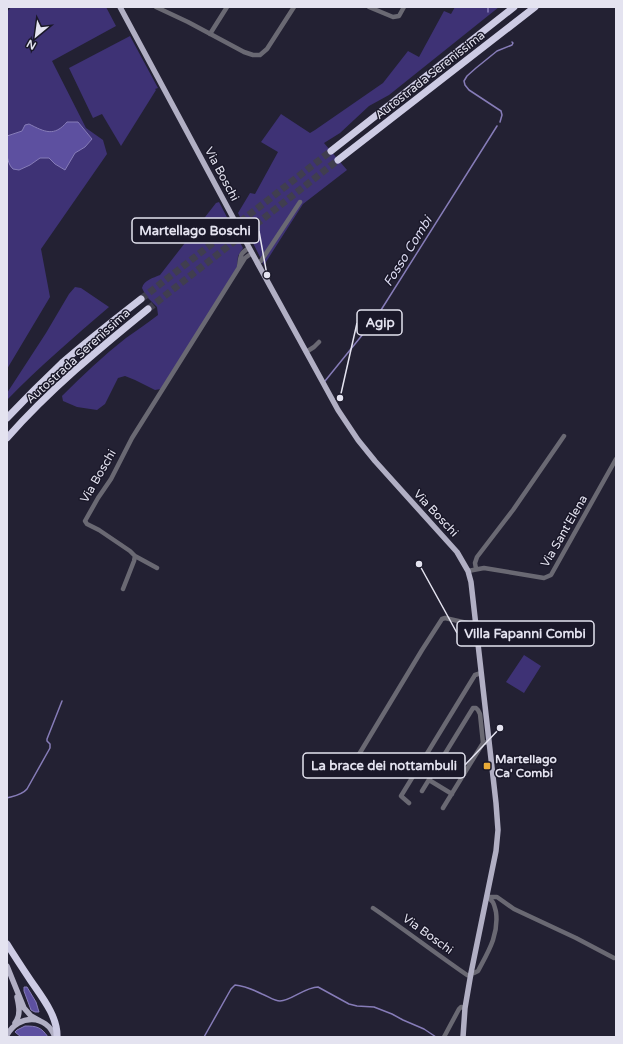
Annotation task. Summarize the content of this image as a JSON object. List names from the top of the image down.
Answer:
{
  "streets": {
    "highway": ["Autostrada Serenissima"],
    "main road": ["Via Boschi"],
    "street": ["Via Sant'Elena"]
  },
  "water": ["Fosso Combi"],
  "places": {
    "other": [
      "Martellago Boschi",
      "Agip",
      "Villa Fapanni Combi",
      "La brace dei nottambuli"
    ],
    "transit": ["Martellago Ca' Combi"]
  },
  "north": "bottom left"
}
